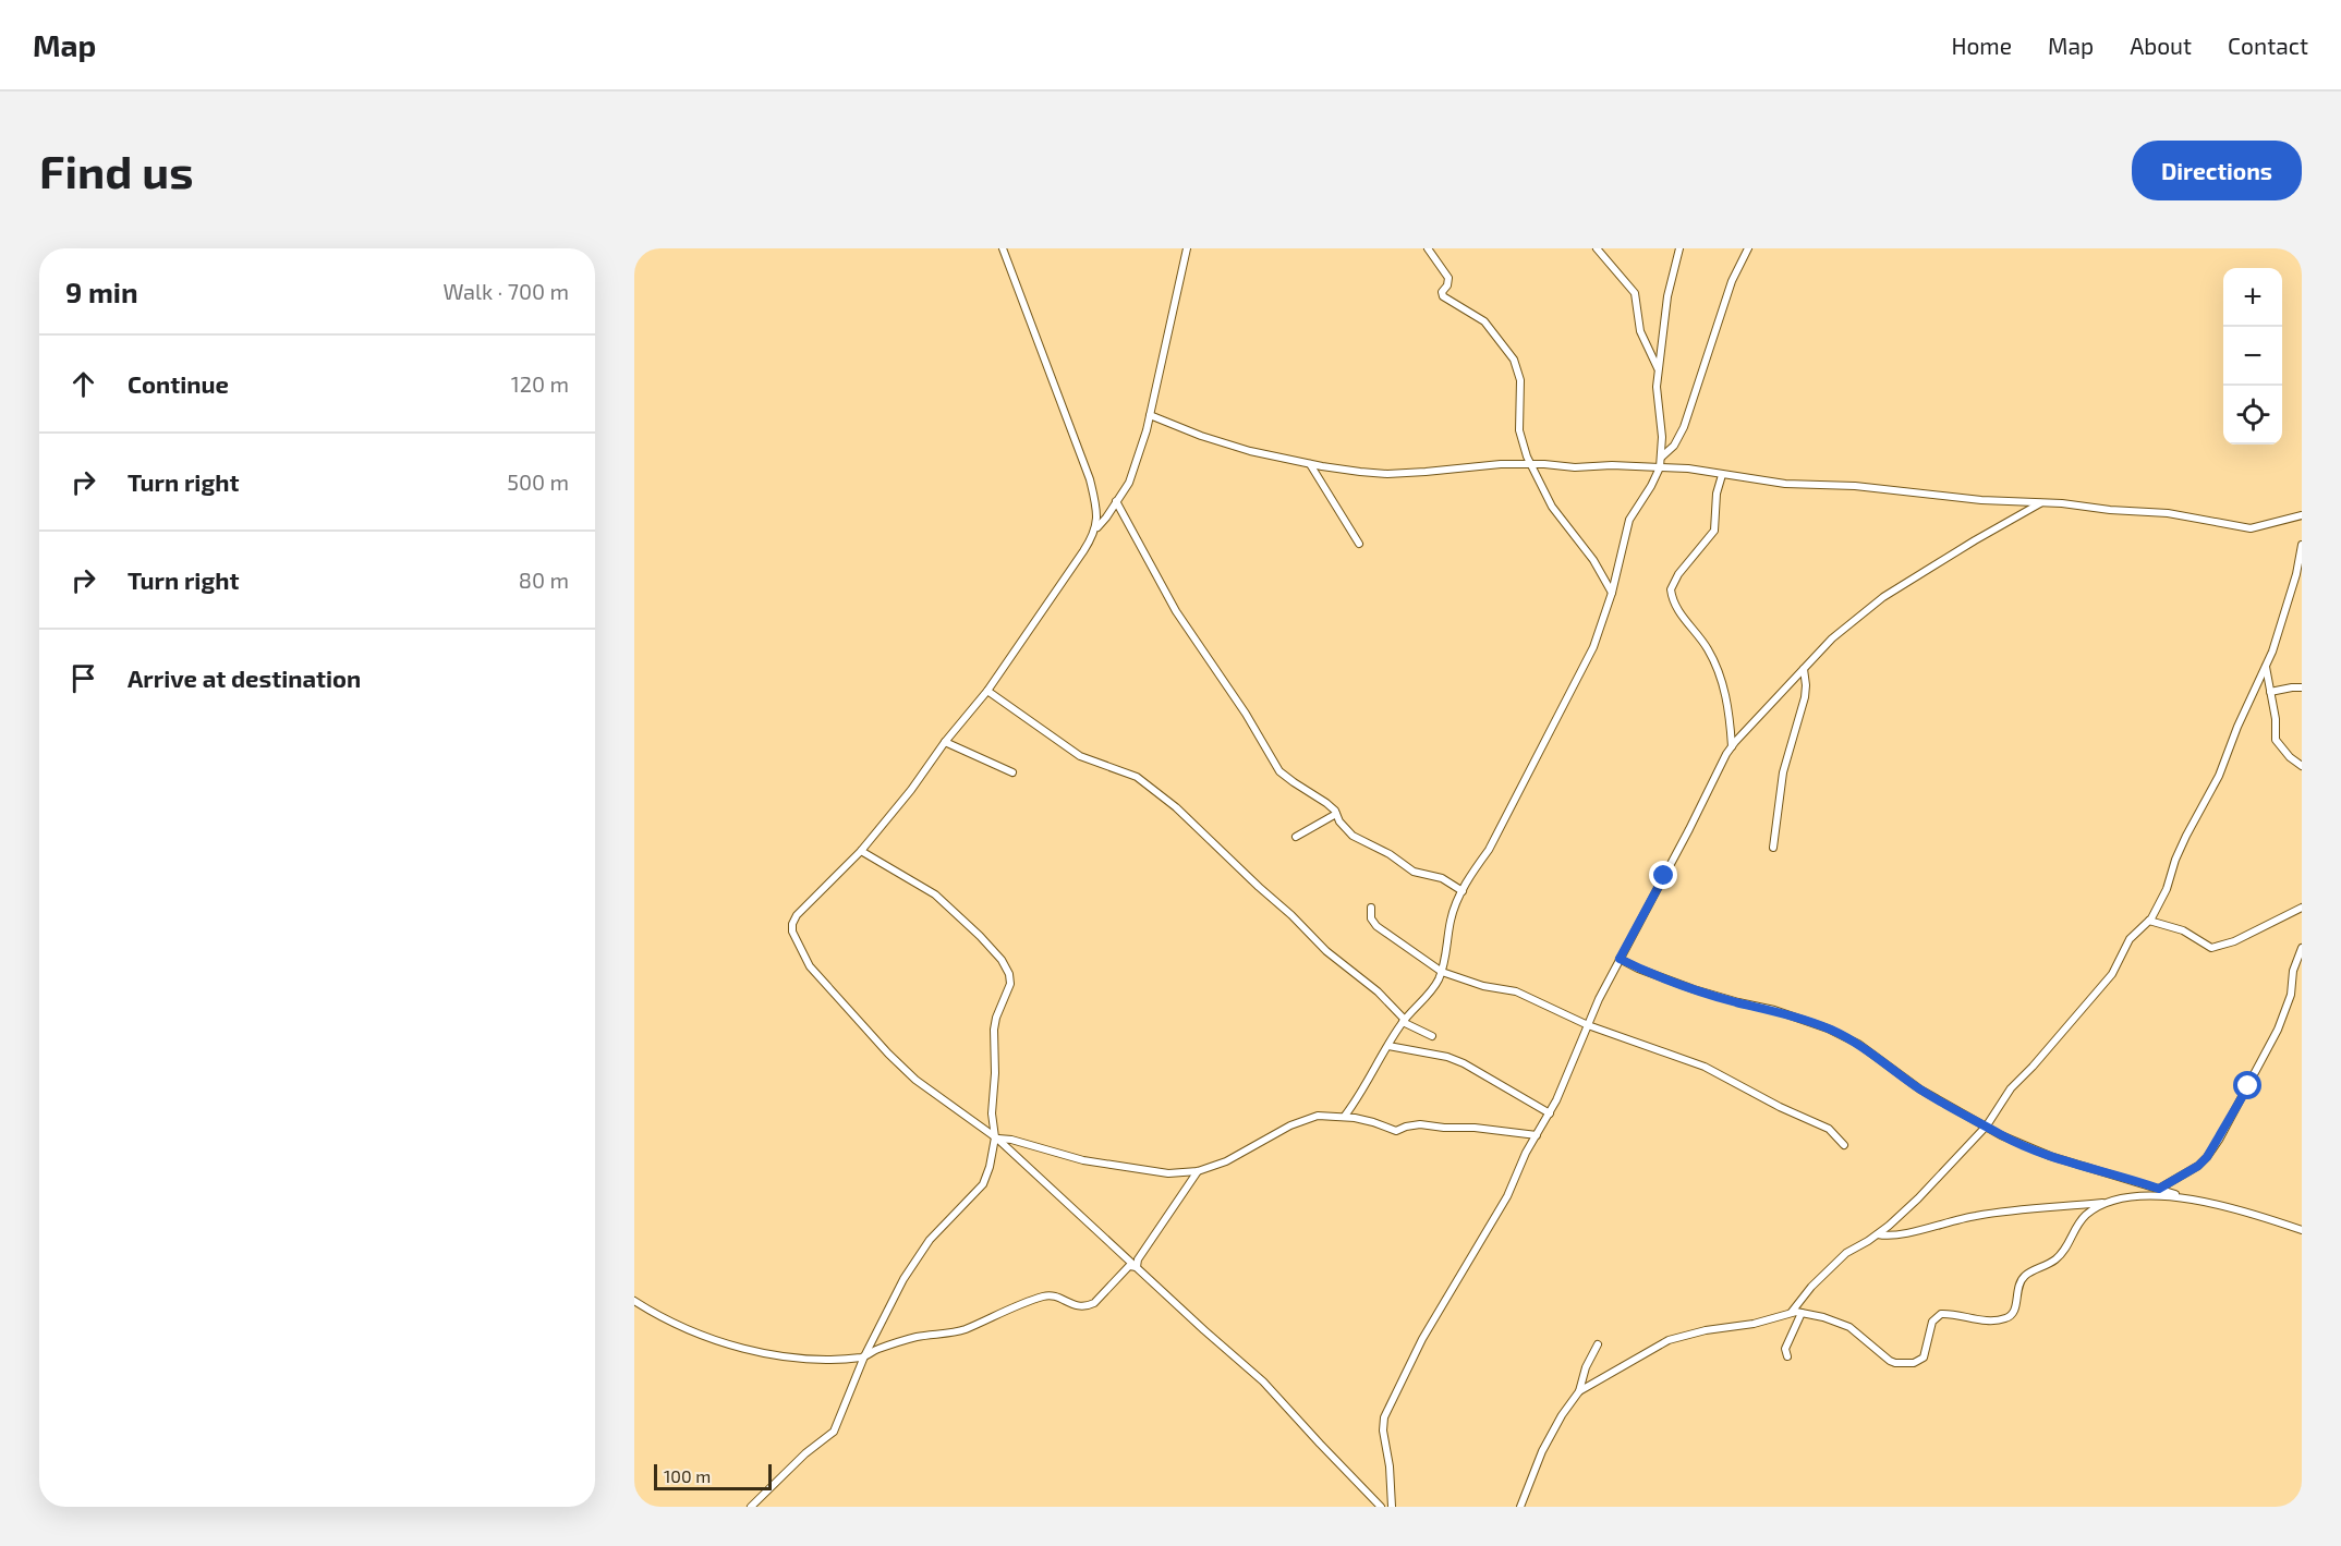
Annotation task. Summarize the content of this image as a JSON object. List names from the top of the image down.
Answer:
{
  "scale_bar": "100 m",
  "page": {
    "header": "Map",
    "nav": [
      "Home",
      "Map",
      "About",
      "Contact"
    ],
    "buttons": "Directions",
    "title": "Find us",
    "heading": ["9 min", "Walk · 700 m"],
    "map_buttons": ["+", "−"],
    "list": [
      ["Continue", "120 m"],
      ["Turn right", "500 m"],
      ["Turn right", "80 m"],
      "Arrive at destination"
    ],
    "scale": "100 m"
  }
}
